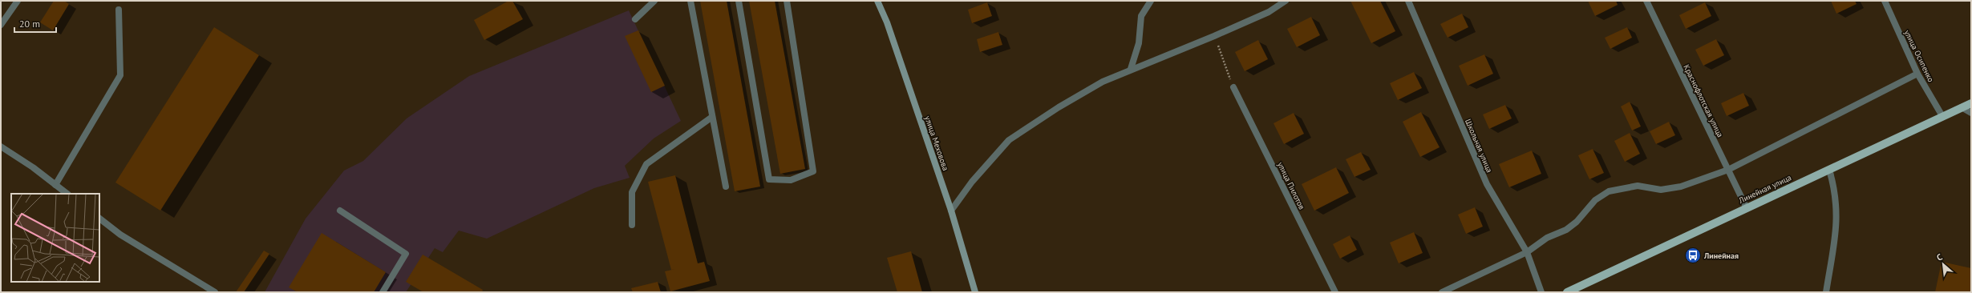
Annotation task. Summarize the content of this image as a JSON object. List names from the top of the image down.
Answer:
{
  "streets": {
    "main road": ["Линейная улица"],
    "street": [
      "улица Осипенко",
      "Краснофлотская улица",
      "улица Меховова",
      "Школьная улица",
      "улица Пилотов"
    ]
  },
  "crossings": [
    ["улица Осипенко", "Линейная улица"],
    ["Краснофлотская улица", "Линейная улица"]
  ],
  "places": {
    "bus stop": ["Линейная"]
  },
  "scale_bar": "20 m",
  "north": "top left"
}
